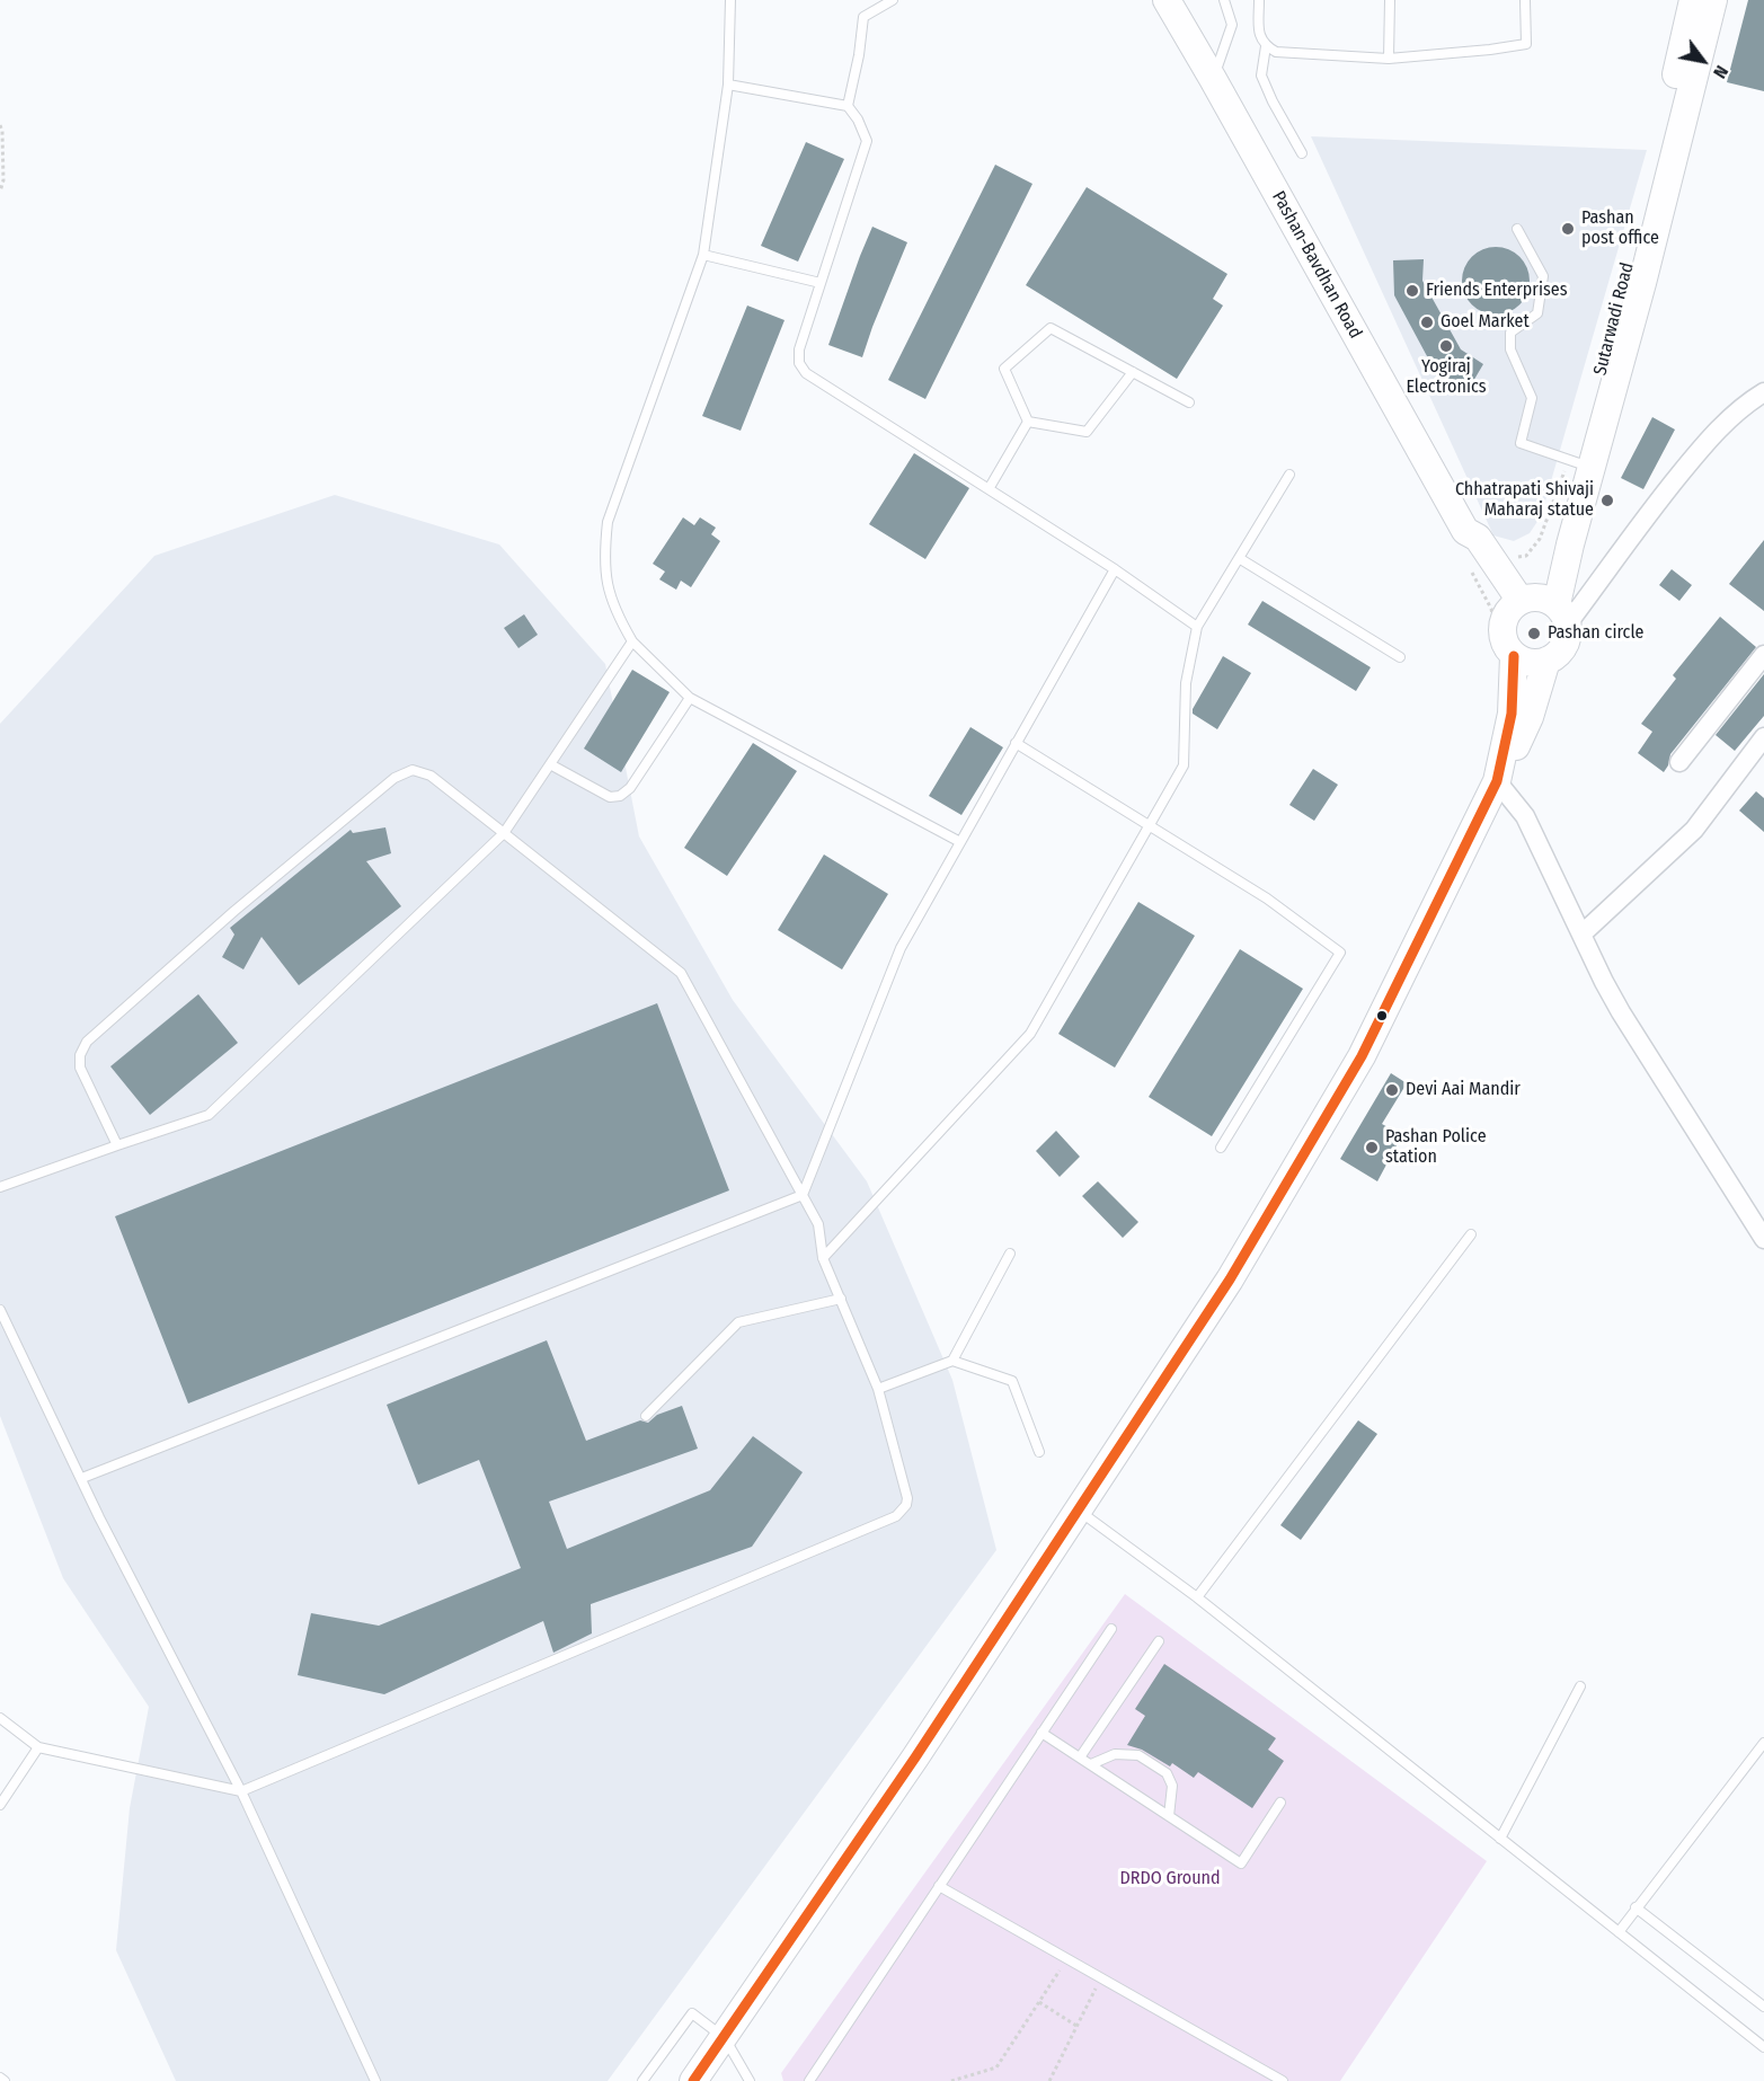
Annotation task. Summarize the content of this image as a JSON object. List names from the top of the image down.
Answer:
{
  "streets": {
    "main road": ["Pashan-Bavdhan Road", "Sutarwadi Road"]
  },
  "crossings": [
    ["Pashan-Bavdhan Road", "Sutarwadi Road"]
  ],
  "parks": ["DRDO Ground"],
  "places": [
    "Pashan post office",
    "Friends Enterprises",
    "Goel Market",
    "Yogiraj Electronics",
    "Chhatrapati Shivaji Maharaj statue",
    "Pashan circle",
    "Devi Aai Mandir",
    "Pashan Police station"
  ],
  "north": "bottom right"
}
